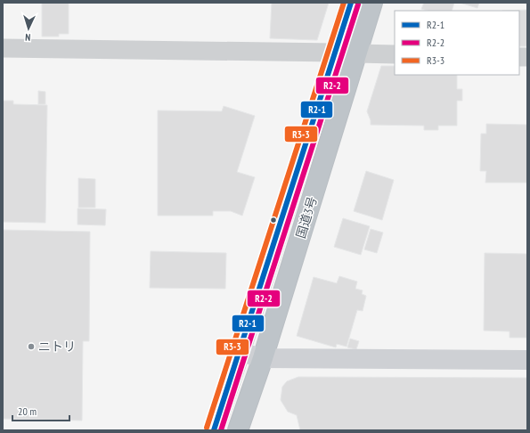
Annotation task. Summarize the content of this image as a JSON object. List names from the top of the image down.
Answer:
{
  "streets": {
    "highway": ["国道3号"]
  },
  "places": ["ニトリ"],
  "lines": ["transit line R2-1", "transit line R3-3", "transit line R2-2"],
  "legend": ["R2-1", "R2-2", "R3-3"],
  "scale_bar": "20 m",
  "north": "bottom"
}
